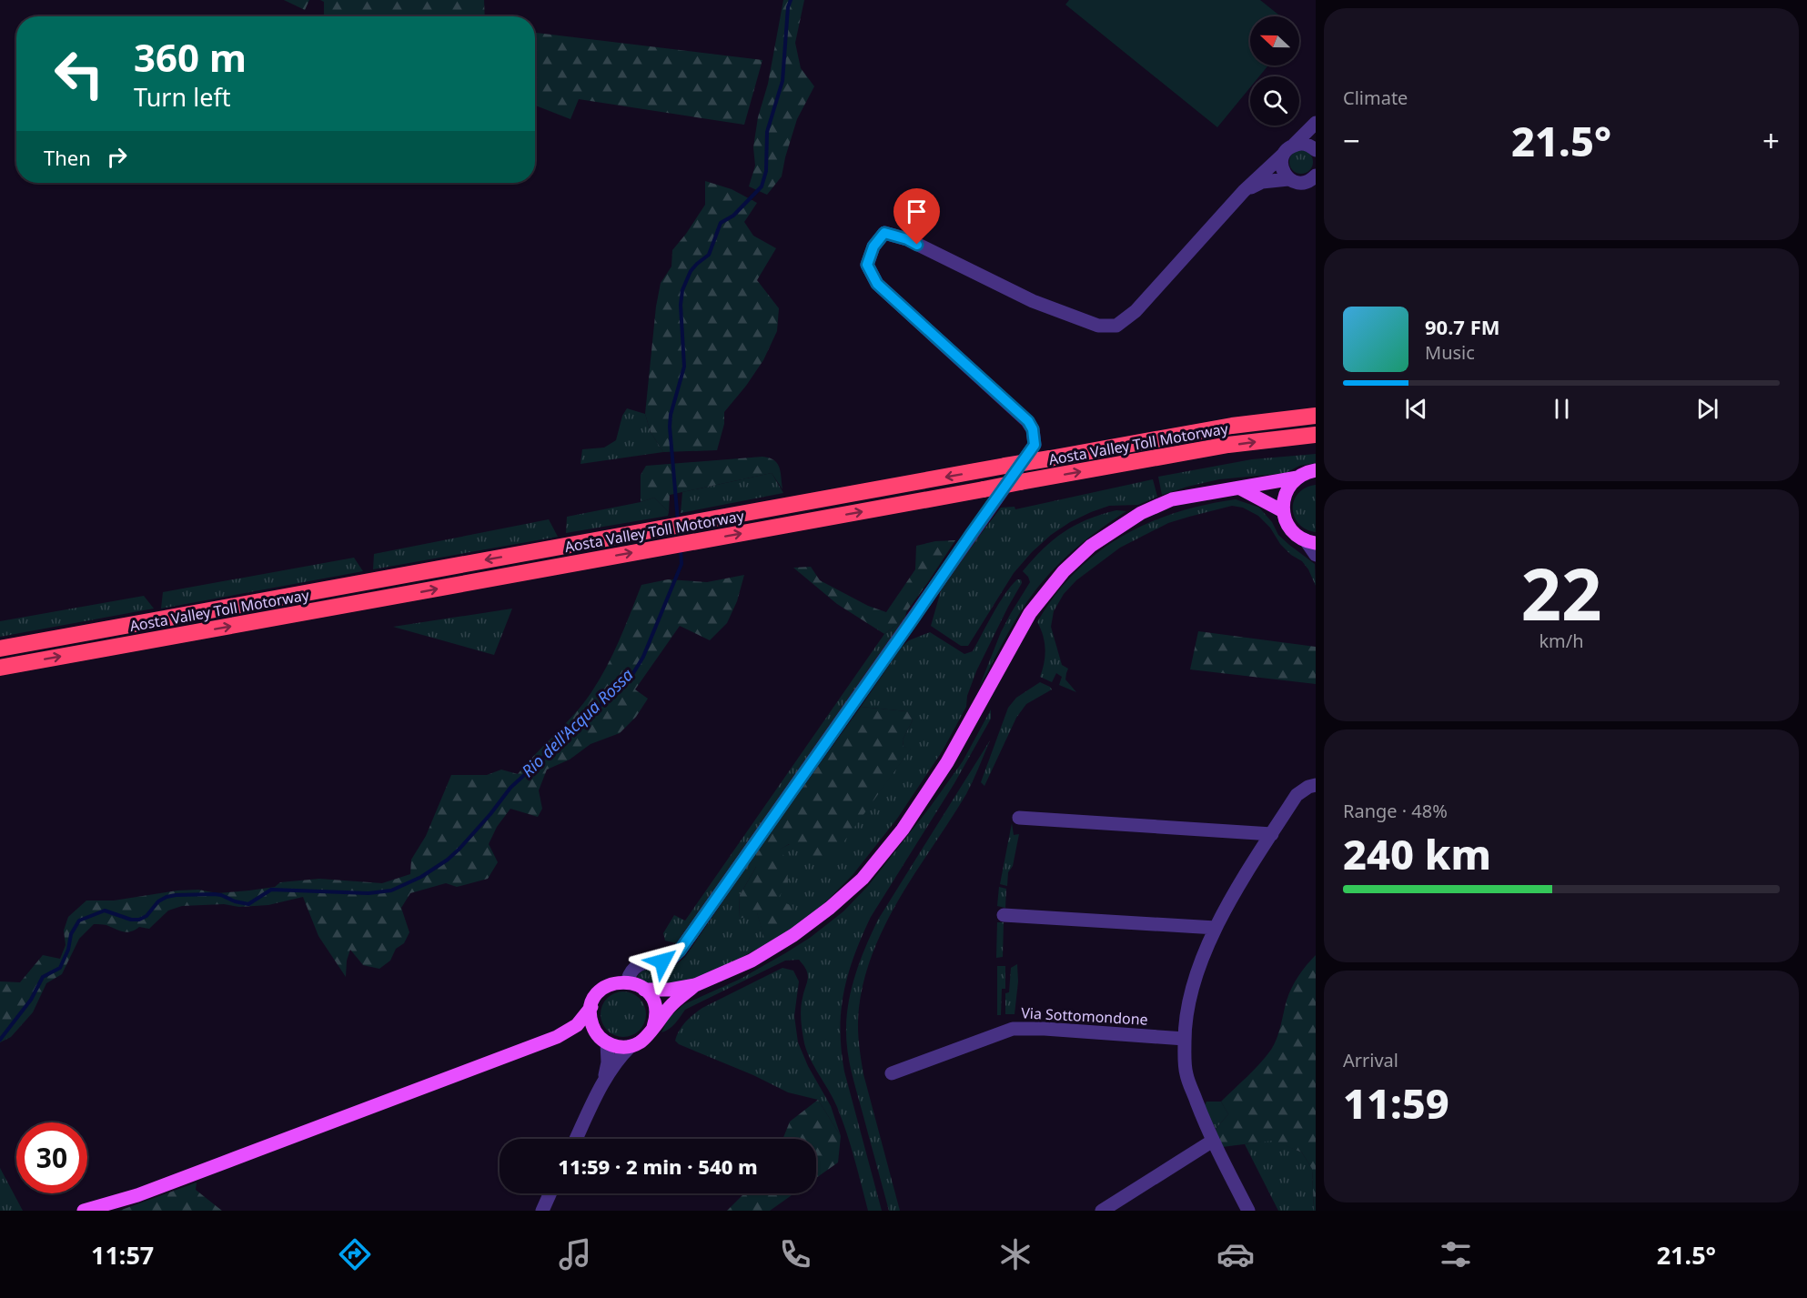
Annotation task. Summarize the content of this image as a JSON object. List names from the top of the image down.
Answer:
{
  "streets": {
    "highway": ["Aosta Valley Toll Motorway"],
    "street": ["Via Sottomondone"]
  },
  "water": ["Rio dell'Acqua Rossa"],
  "north": "left",
  "page": {
    "tile": [
      "Climate",
      ["22", "km/h"],
      ["Range · 48%", "240 km"],
      ["Arrival", "11:59"]
    ],
    "turn": ["360 m", "Turn left"],
    "heat": ["−", "21.5°", "+"],
    "then": "Then",
    "song": ["90.7 FM", "Music"],
    "limit": "30",
    "trip": "11:59 · 2 min · 540 m",
    "tabs": ["11:57", "21.5°"]
  }
}
